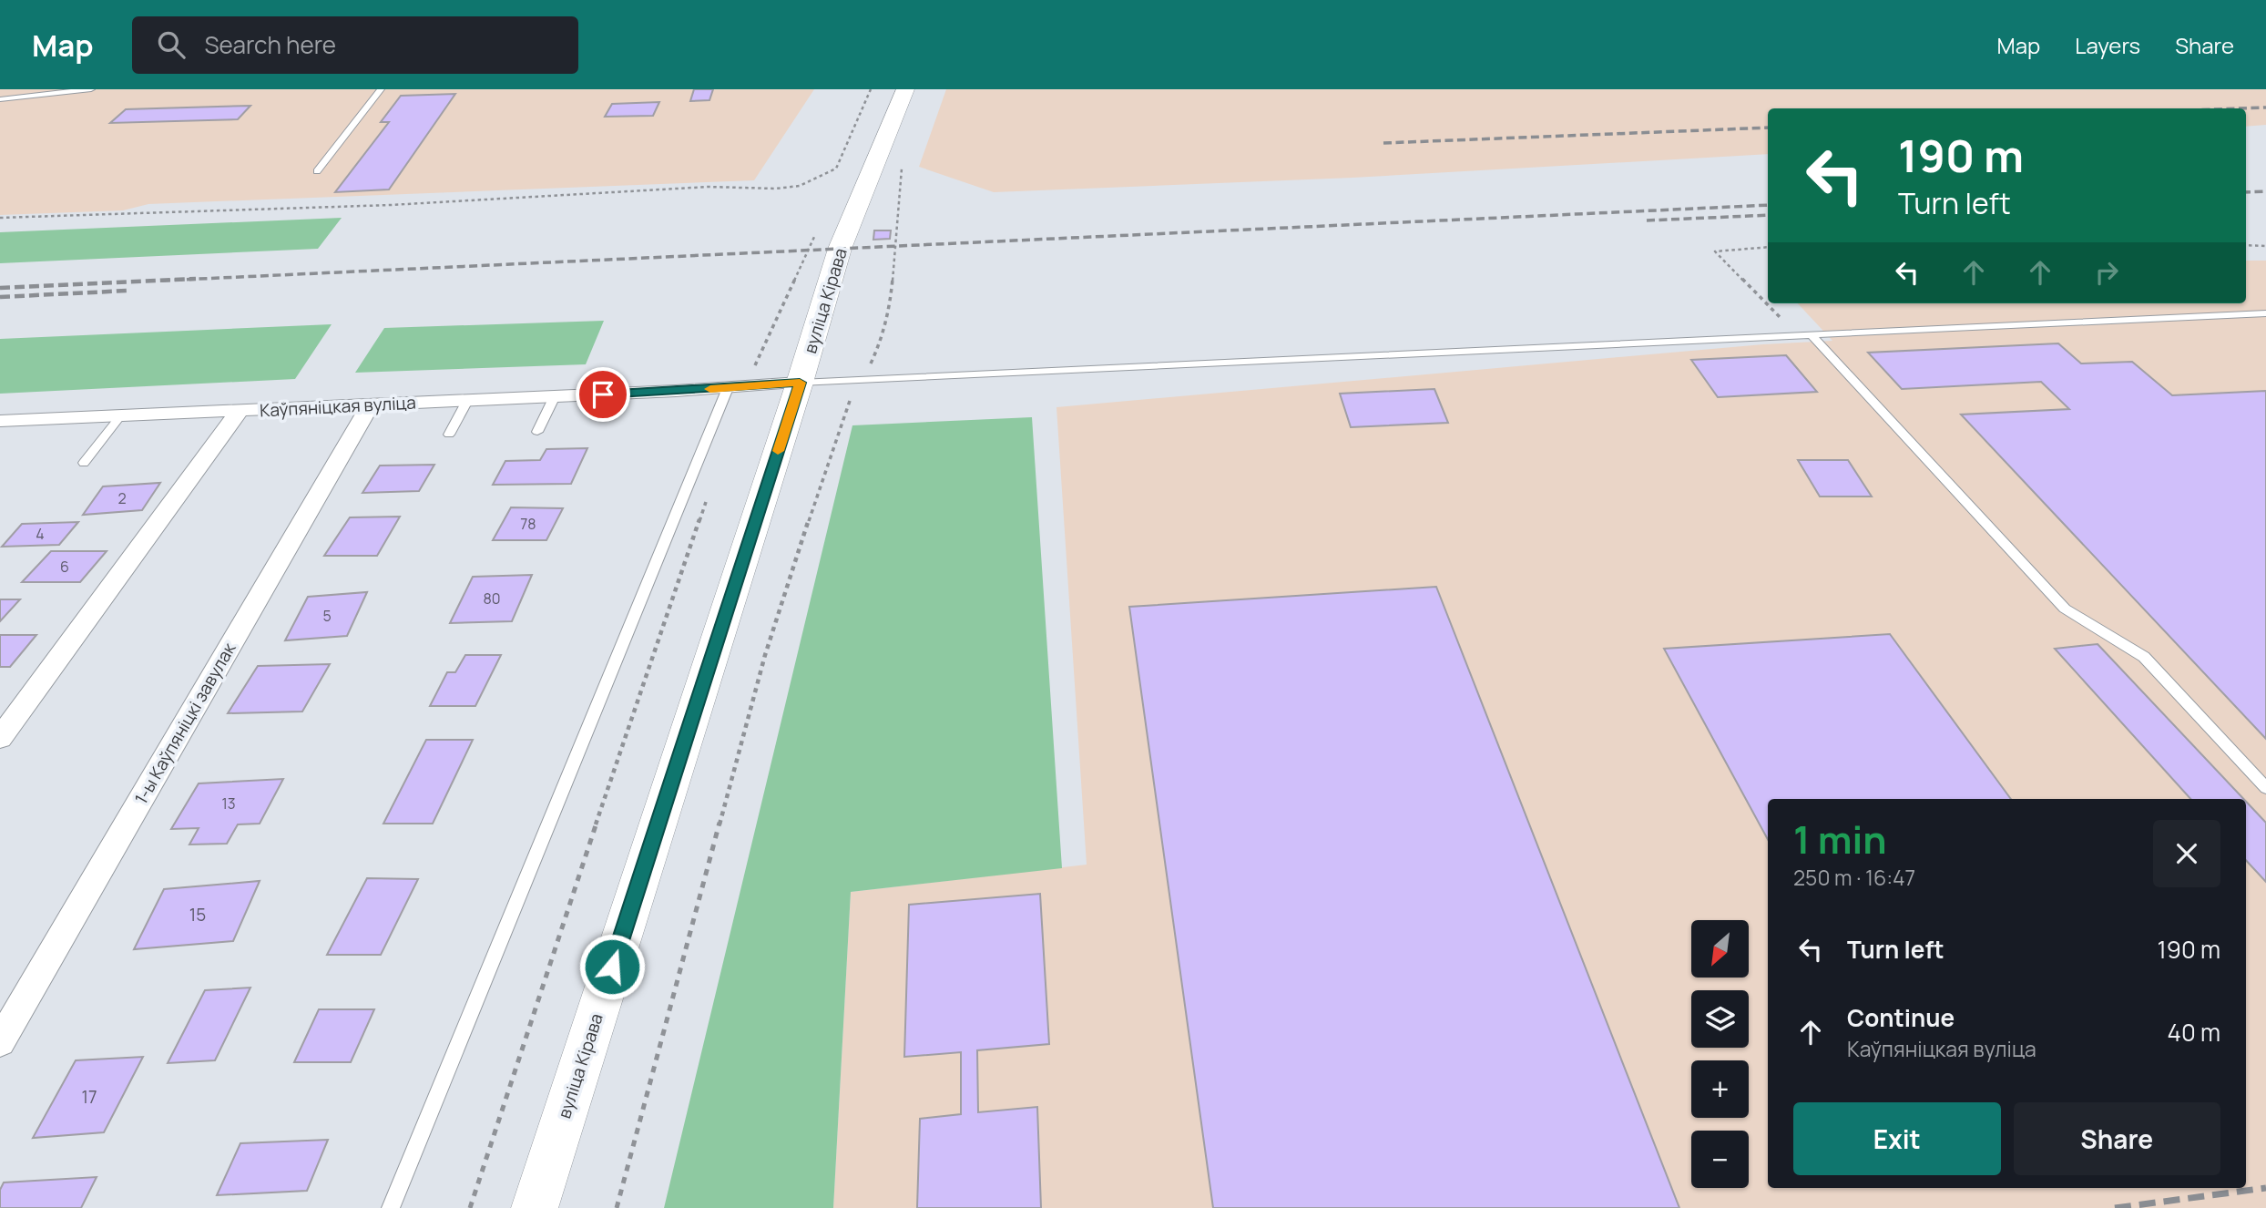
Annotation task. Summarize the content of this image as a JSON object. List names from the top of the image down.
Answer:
{
  "streets": {
    "main road": ["вуліца Кірава"],
    "street": ["Каўпяніцкая вуліца", "1-ы Каўпяніцкі завулак"]
  },
  "crossings": [
    ["вуліца Кірава", "Каўпяніцкая вуліца"],
    ["Каўпяніцкая вуліца", "1-ы Каўпяніцкі завулак"]
  ],
  "house_numbers": [
    "2",
    "78",
    "4",
    "6",
    "80",
    "5",
    "13",
    "15",
    "17"
  ],
  "north": "bottom left",
  "page": {
    "header": "Map",
    "search": "Search here",
    "nav": ["Map", "Layers", "Share"],
    "turn": ["190 m", "Turn left"],
    "heading": ["1 min", "250 m · 16:47"],
    "list": [
      {
        "name": "Turn left",
        "value": "190 m"
      },
      {
        "name": "Continue",
        "note": "Каўпяніцкая вуліца",
        "value": "40 m"
      }
    ],
    "map_buttons": ["+", "−"],
    "buttons": ["Exit", "Share"]
  }
}
